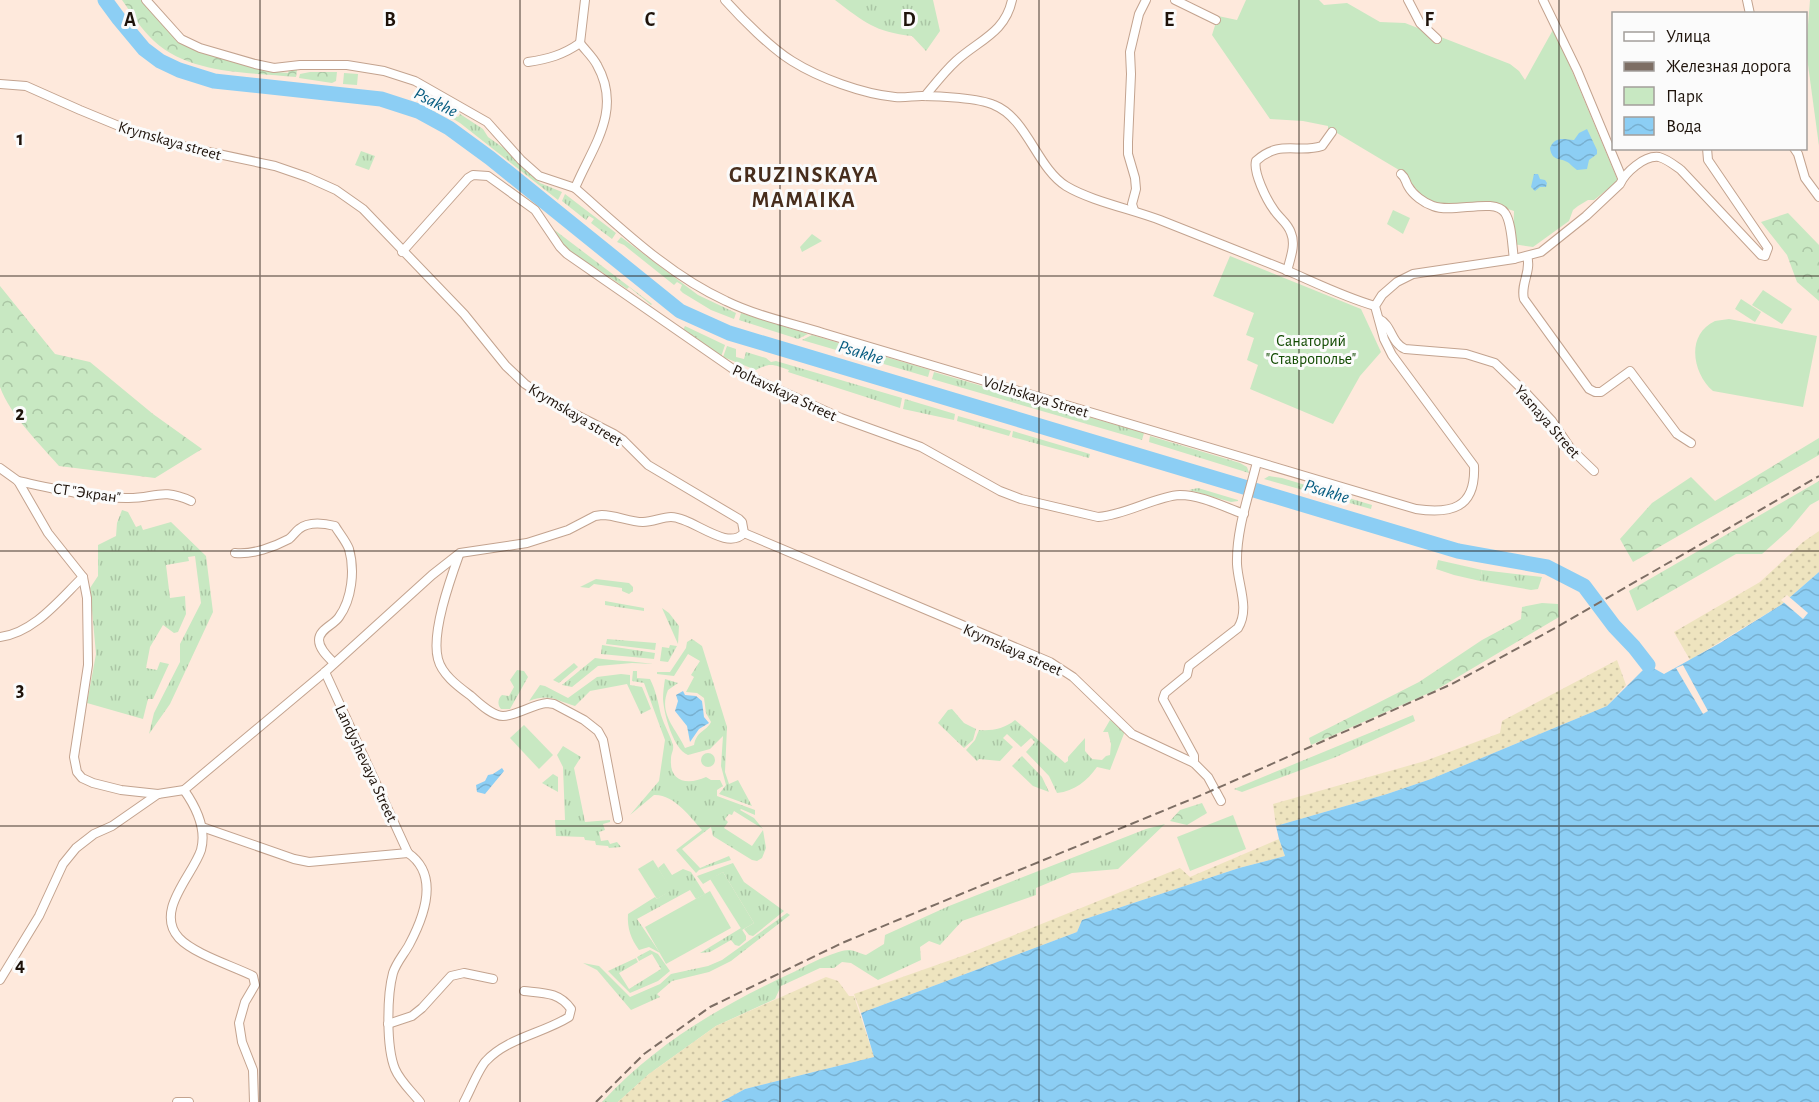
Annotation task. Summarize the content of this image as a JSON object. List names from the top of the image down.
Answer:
{
  "streets": {
    "street": [
      "Krymskaya street",
      "Poltavskaya Street",
      "Volzhskaya Street",
      "Yasnaya Street",
      "СТ \"Экран\"",
      "Landyshevaya Street"
    ]
  },
  "crossings": [
    ["Krymskaya street", "Poltavskaya Street"],
    ["Krymskaya street", "Volzhskaya Street"],
    ["Volzhskaya Street", "Yasnaya Street"]
  ],
  "districts": ["GRUZINSKAYA MAMAIKA"],
  "water": ["Psakhe"],
  "parks": ["Санаторий \"Ставрополье\""],
  "legend": [
    "Улица",
    "Железная дорога",
    "Парк",
    "Вода"
  ],
  "grid": {
    "columns": [
      "A",
      "B",
      "C",
      "D",
      "E",
      "F"
    ],
    "rows": [
      "1",
      "2",
      "3",
      "4"
    ]
  }
}
